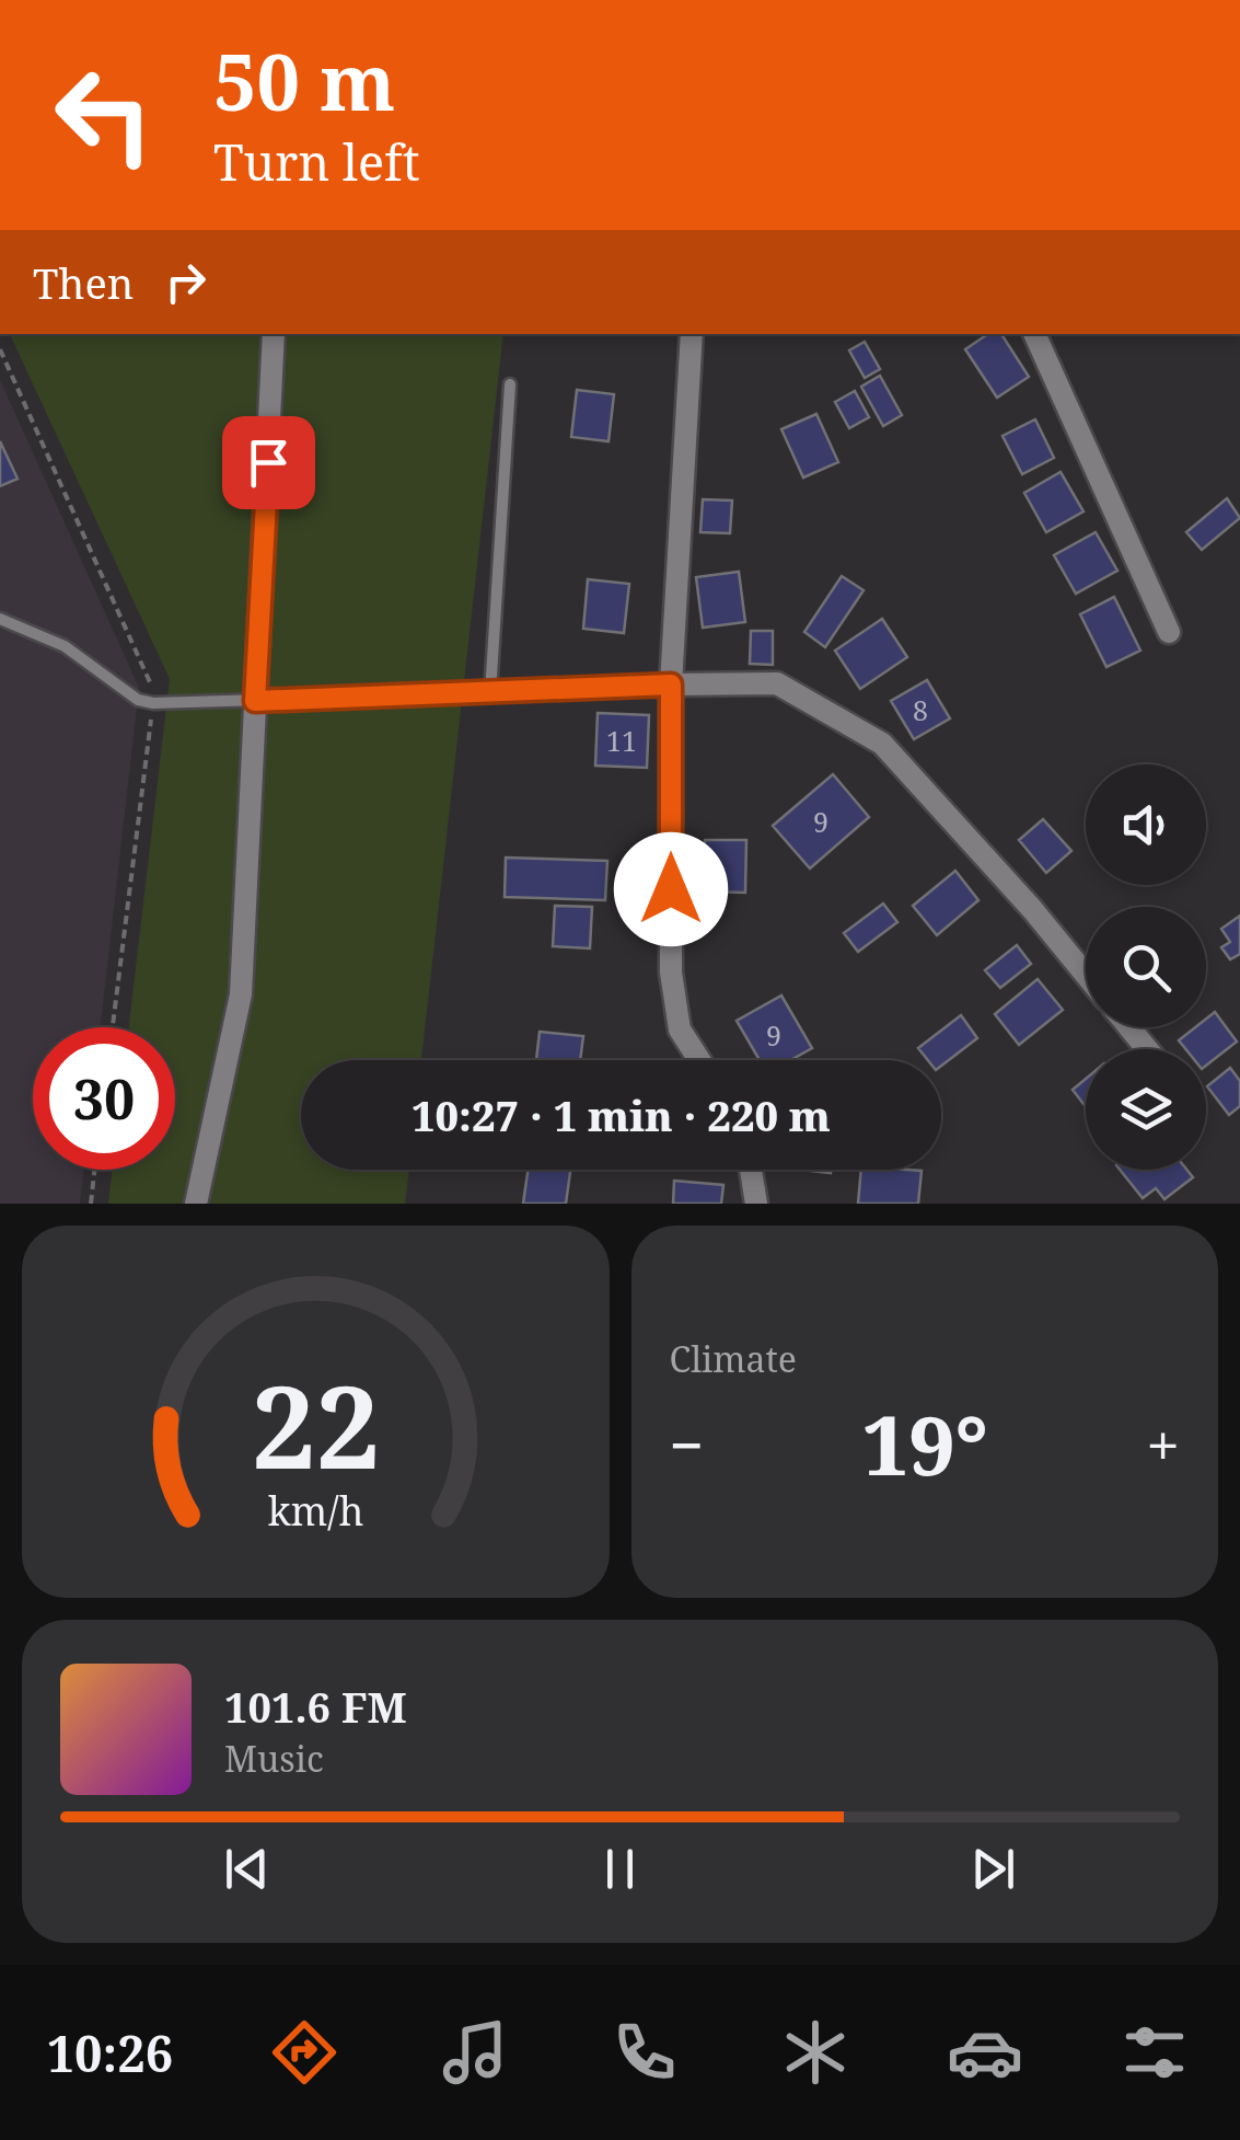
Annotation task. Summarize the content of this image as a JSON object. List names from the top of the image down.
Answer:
{
  "house_numbers": [
    "8",
    "11",
    "9",
    "9"
  ],
  "page": {
    "turn": ["50 m", "Turn left"],
    "then": "Then",
    "limit": "30",
    "trip": "10:27 · 1 min · 220 m",
    "tile": "Climate",
    "heat": ["−", "19°", "+"],
    "song": ["101.6 FM", "Music"],
    "tabs": "10:26",
    "gauge": ["22", "km/h"]
  }
}
